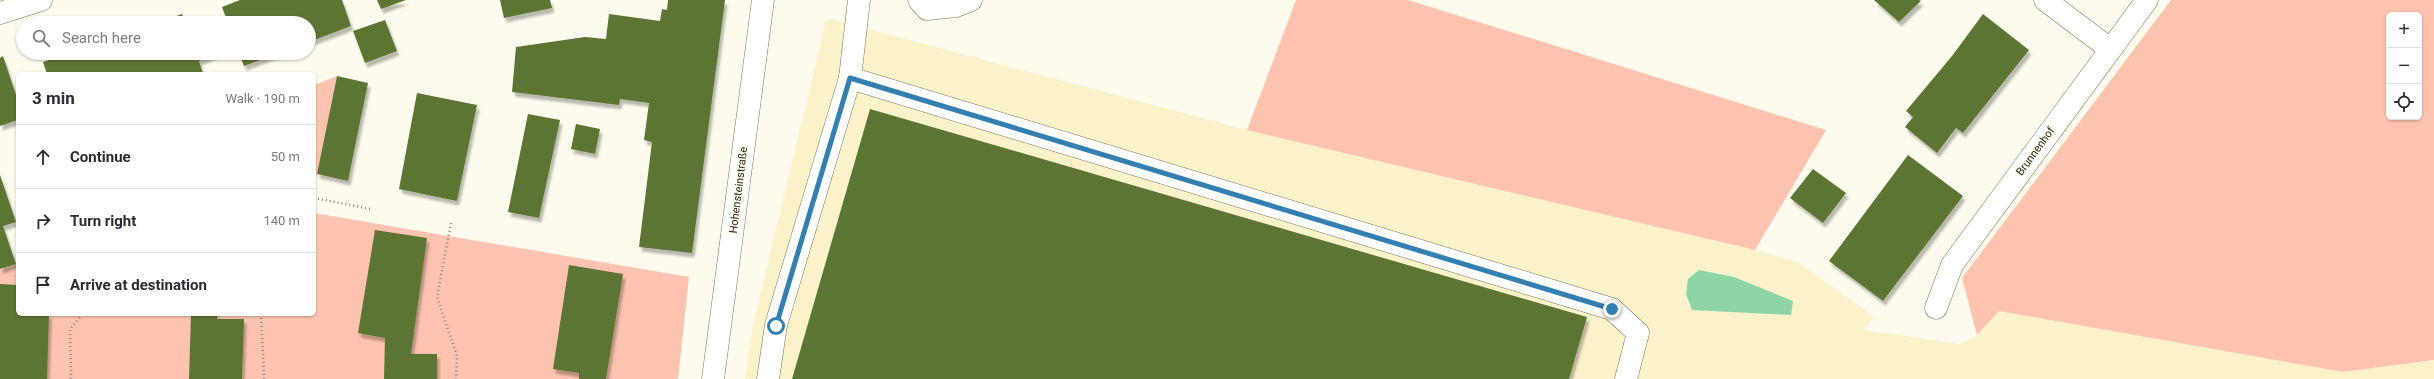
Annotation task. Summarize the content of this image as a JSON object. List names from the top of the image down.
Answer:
{
  "streets": {
    "street": ["Brunnenhof", "Hohensteinstraße"]
  },
  "page": {
    "map_buttons": ["+", "−"],
    "search": "Search here",
    "heading": ["3 min", "Walk · 190 m"],
    "list": [
      ["Continue", "50 m"],
      ["Turn right", "140 m"],
      "Arrive at destination"
    ]
  }
}
